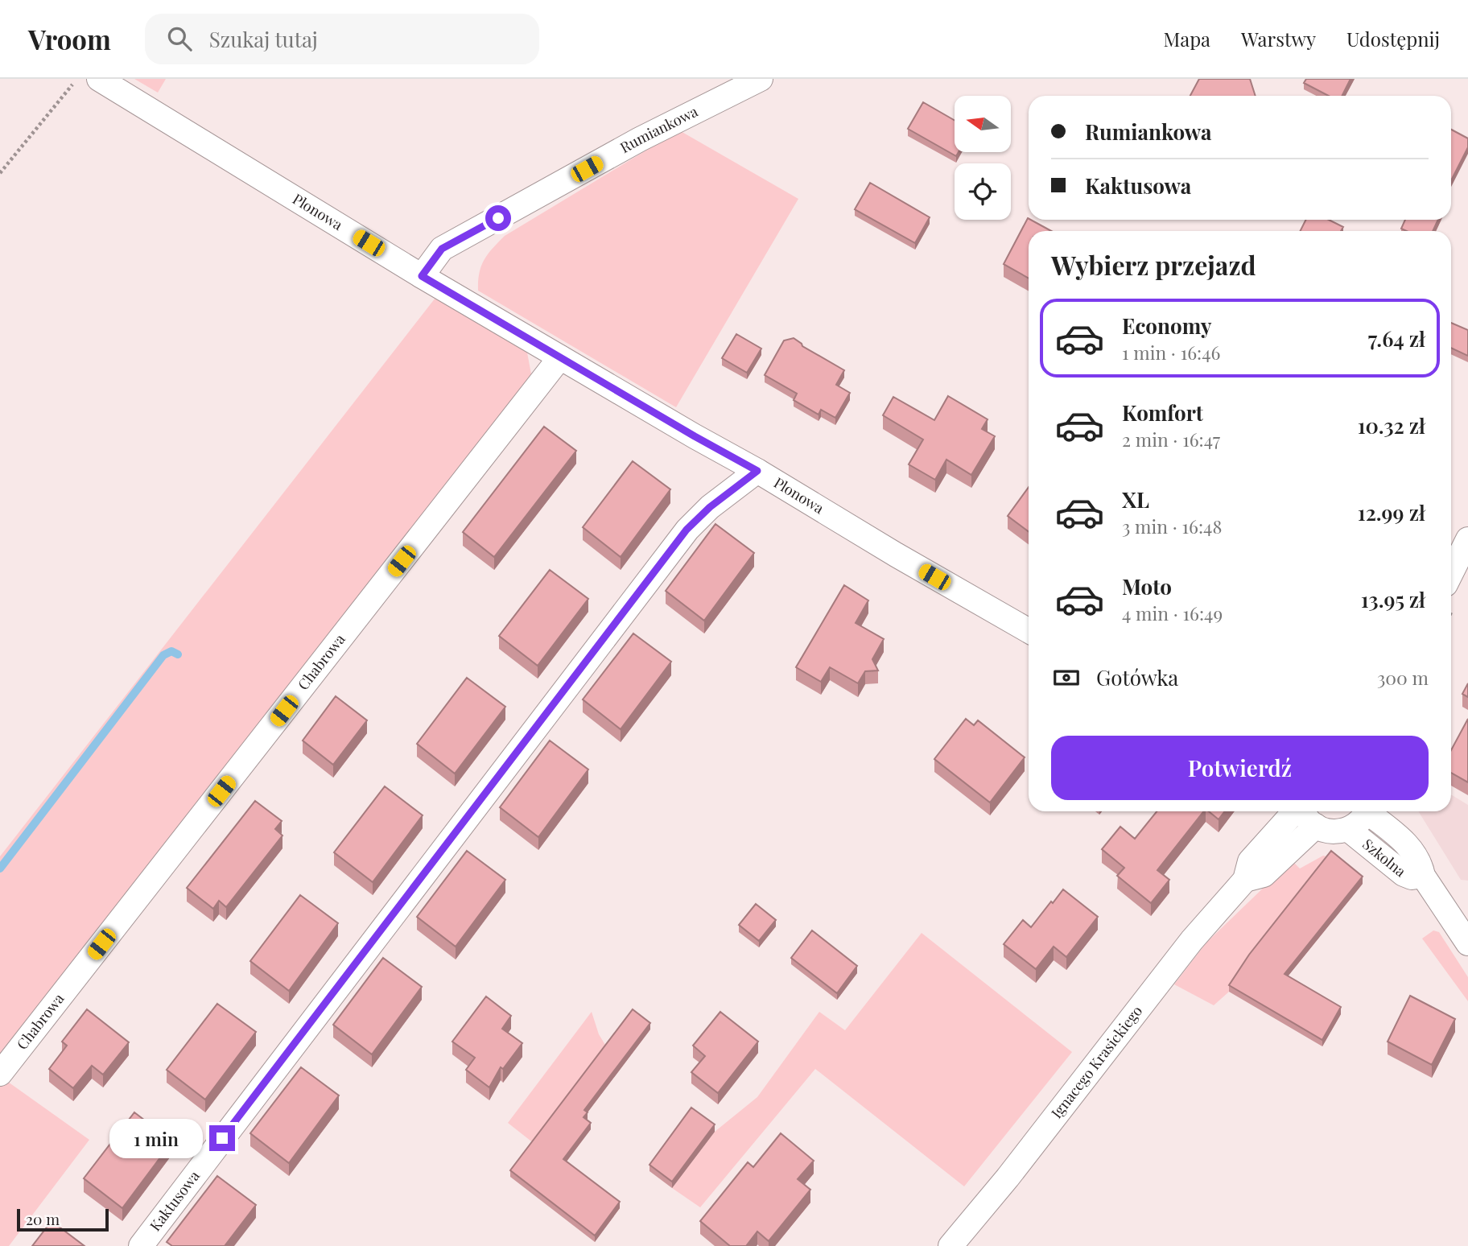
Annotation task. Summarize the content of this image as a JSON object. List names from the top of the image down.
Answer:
{
  "streets": {
    "street": [
      "Rumiankowa",
      "Plonowa",
      "Chabrowa",
      "Szkolna",
      "Ignacego Krasickiego",
      "Kaktusowa"
    ]
  },
  "crossings": [
    ["Rumiankowa", "Plonowa"],
    ["Plonowa", "Chabrowa"],
    ["Plonowa", "Kaktusowa"]
  ],
  "scale_bar": "20 m",
  "north": "left",
  "page": {
    "header": "Vroom",
    "search": "Szukaj tutaj",
    "nav": ["Mapa", "Warstwy", "Udostępnij"],
    "banner": ["Rumiankowa", "Kaktusowa"],
    "heading": "Wybierz przejazd",
    "list": [
      {
        "name": "Economy",
        "note": "1 min · 16:46",
        "value": "7.64 zł"
      },
      {
        "name": "Komfort",
        "note": "2 min · 16:47",
        "value": "10.32 zł"
      },
      {
        "name": "XL",
        "note": "3 min · 16:48",
        "value": "12.99 zł"
      },
      {
        "name": "Moto",
        "note": "4 min · 16:49",
        "value": "13.95 zł"
      }
    ],
    "pay": ["Gotówka", "300 m"],
    "buttons": "Potwierdź",
    "bubble": "1 min",
    "scale": "20 m"
  }
}
